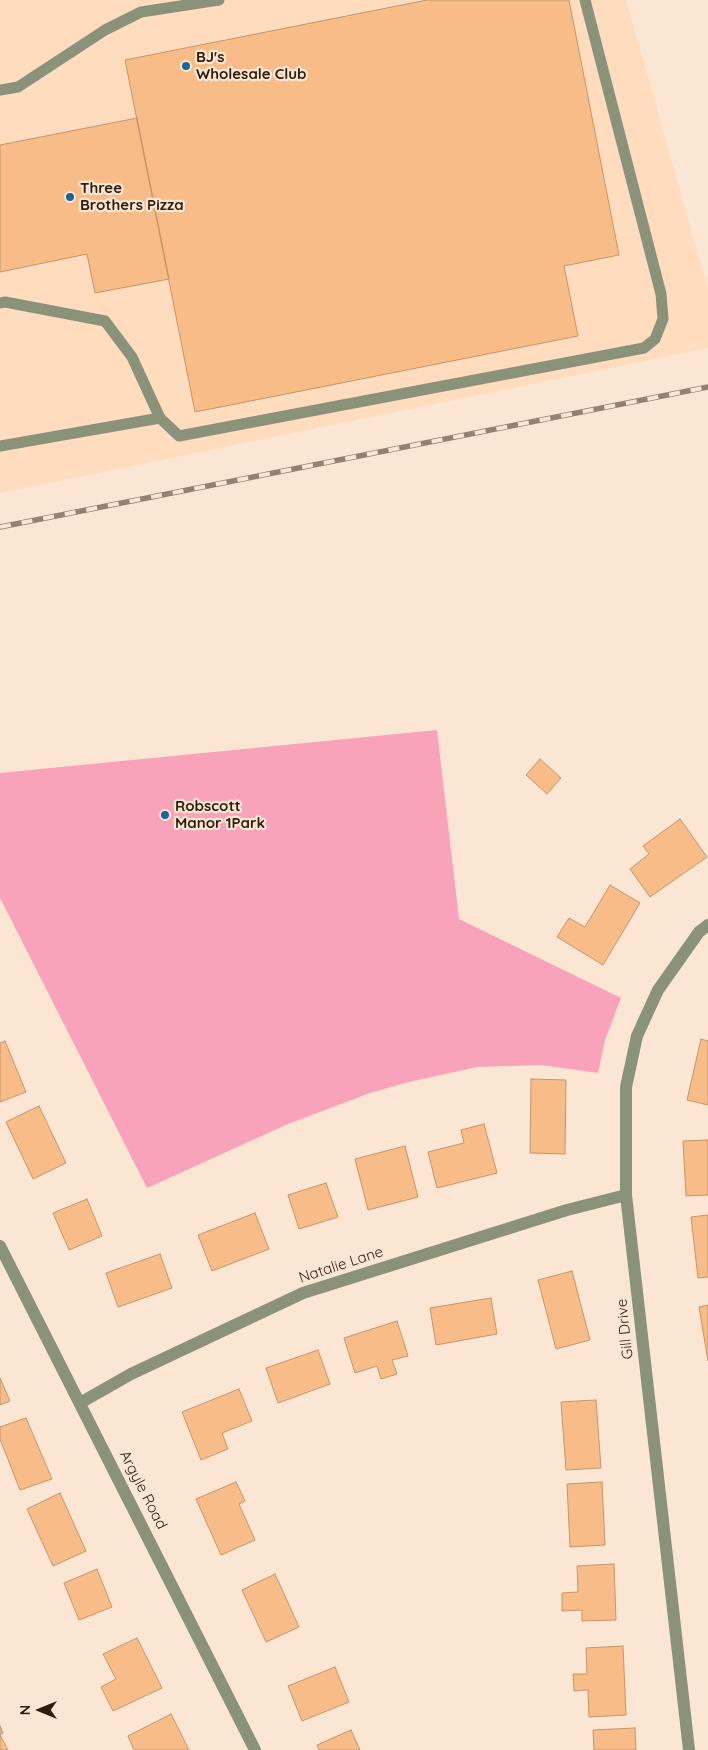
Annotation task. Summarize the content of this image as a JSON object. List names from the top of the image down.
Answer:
{
  "streets": {
    "street": ["Natalie Lane", "Gill Drive", "Argyle Road"]
  },
  "crossings": [
    ["Natalie Lane", "Gill Drive"],
    ["Natalie Lane", "Argyle Road"]
  ],
  "places": ["BJ's Wholesale Club", "Three Brothers Pizza", "Robscott Manor 1Park"],
  "north": "left"
}
